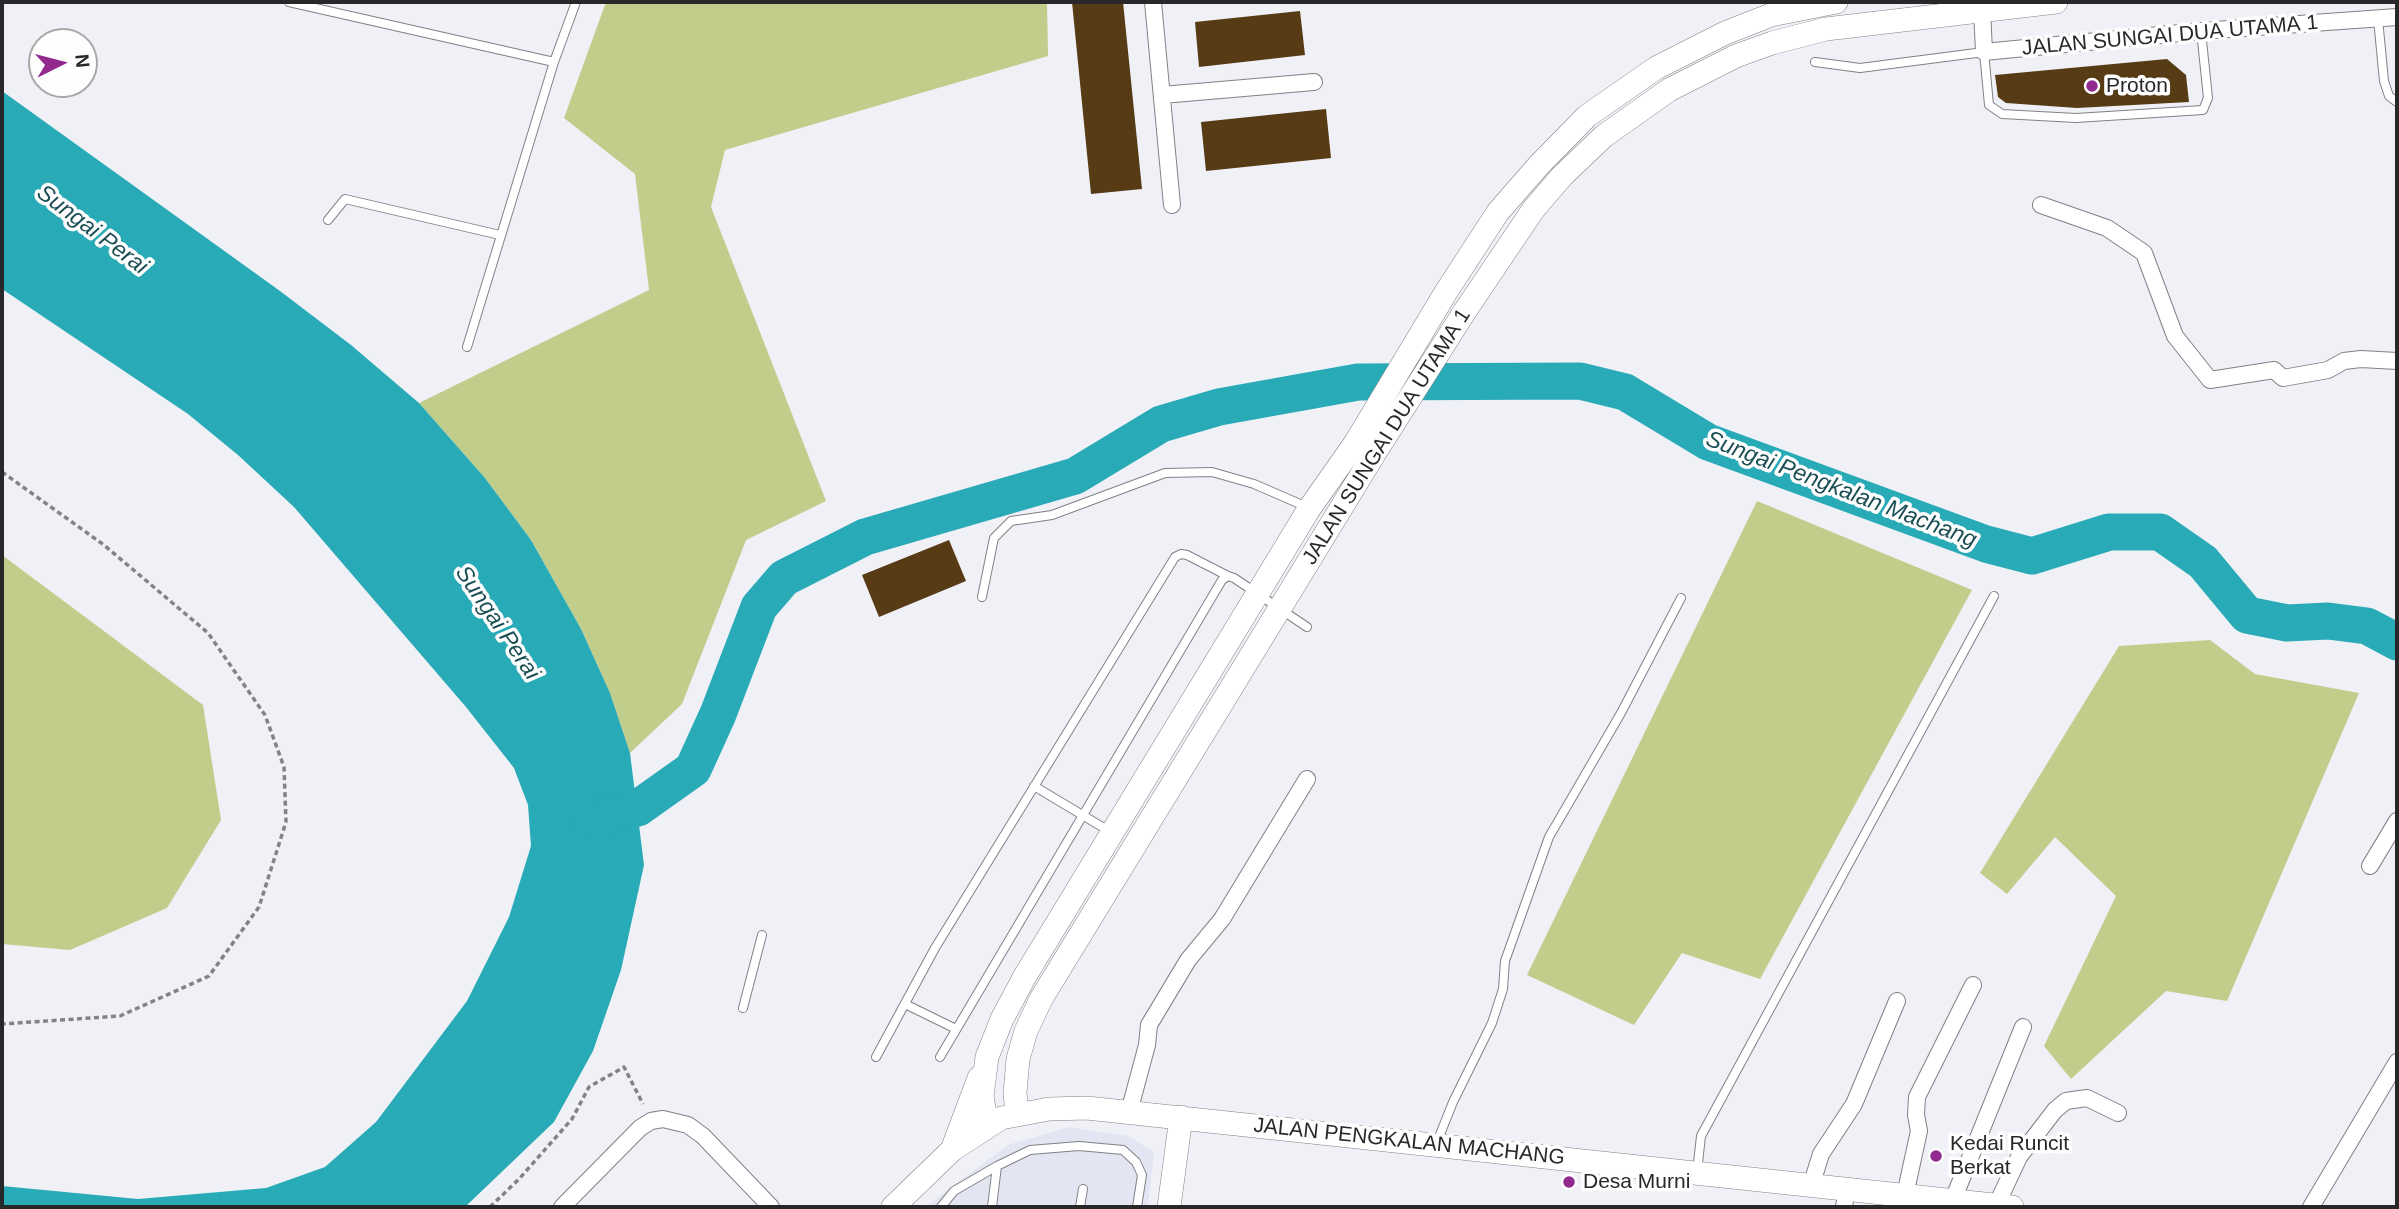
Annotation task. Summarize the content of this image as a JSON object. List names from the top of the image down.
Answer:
{
  "streets": {
    "street": ["JALAN SUNGAI DUA UTAMA 1", "JALAN PENGKALAN MACHANG"]
  },
  "crossings": [
    ["JALAN SUNGAI DUA UTAMA 1", "JALAN PENGKALAN MACHANG"]
  ],
  "water": ["Sungai Perai", "Sungai Pengkalan Machang"],
  "places": ["Proton", "Kedai Runcit Berkat", "Desa Murni"],
  "north": "right"
}
